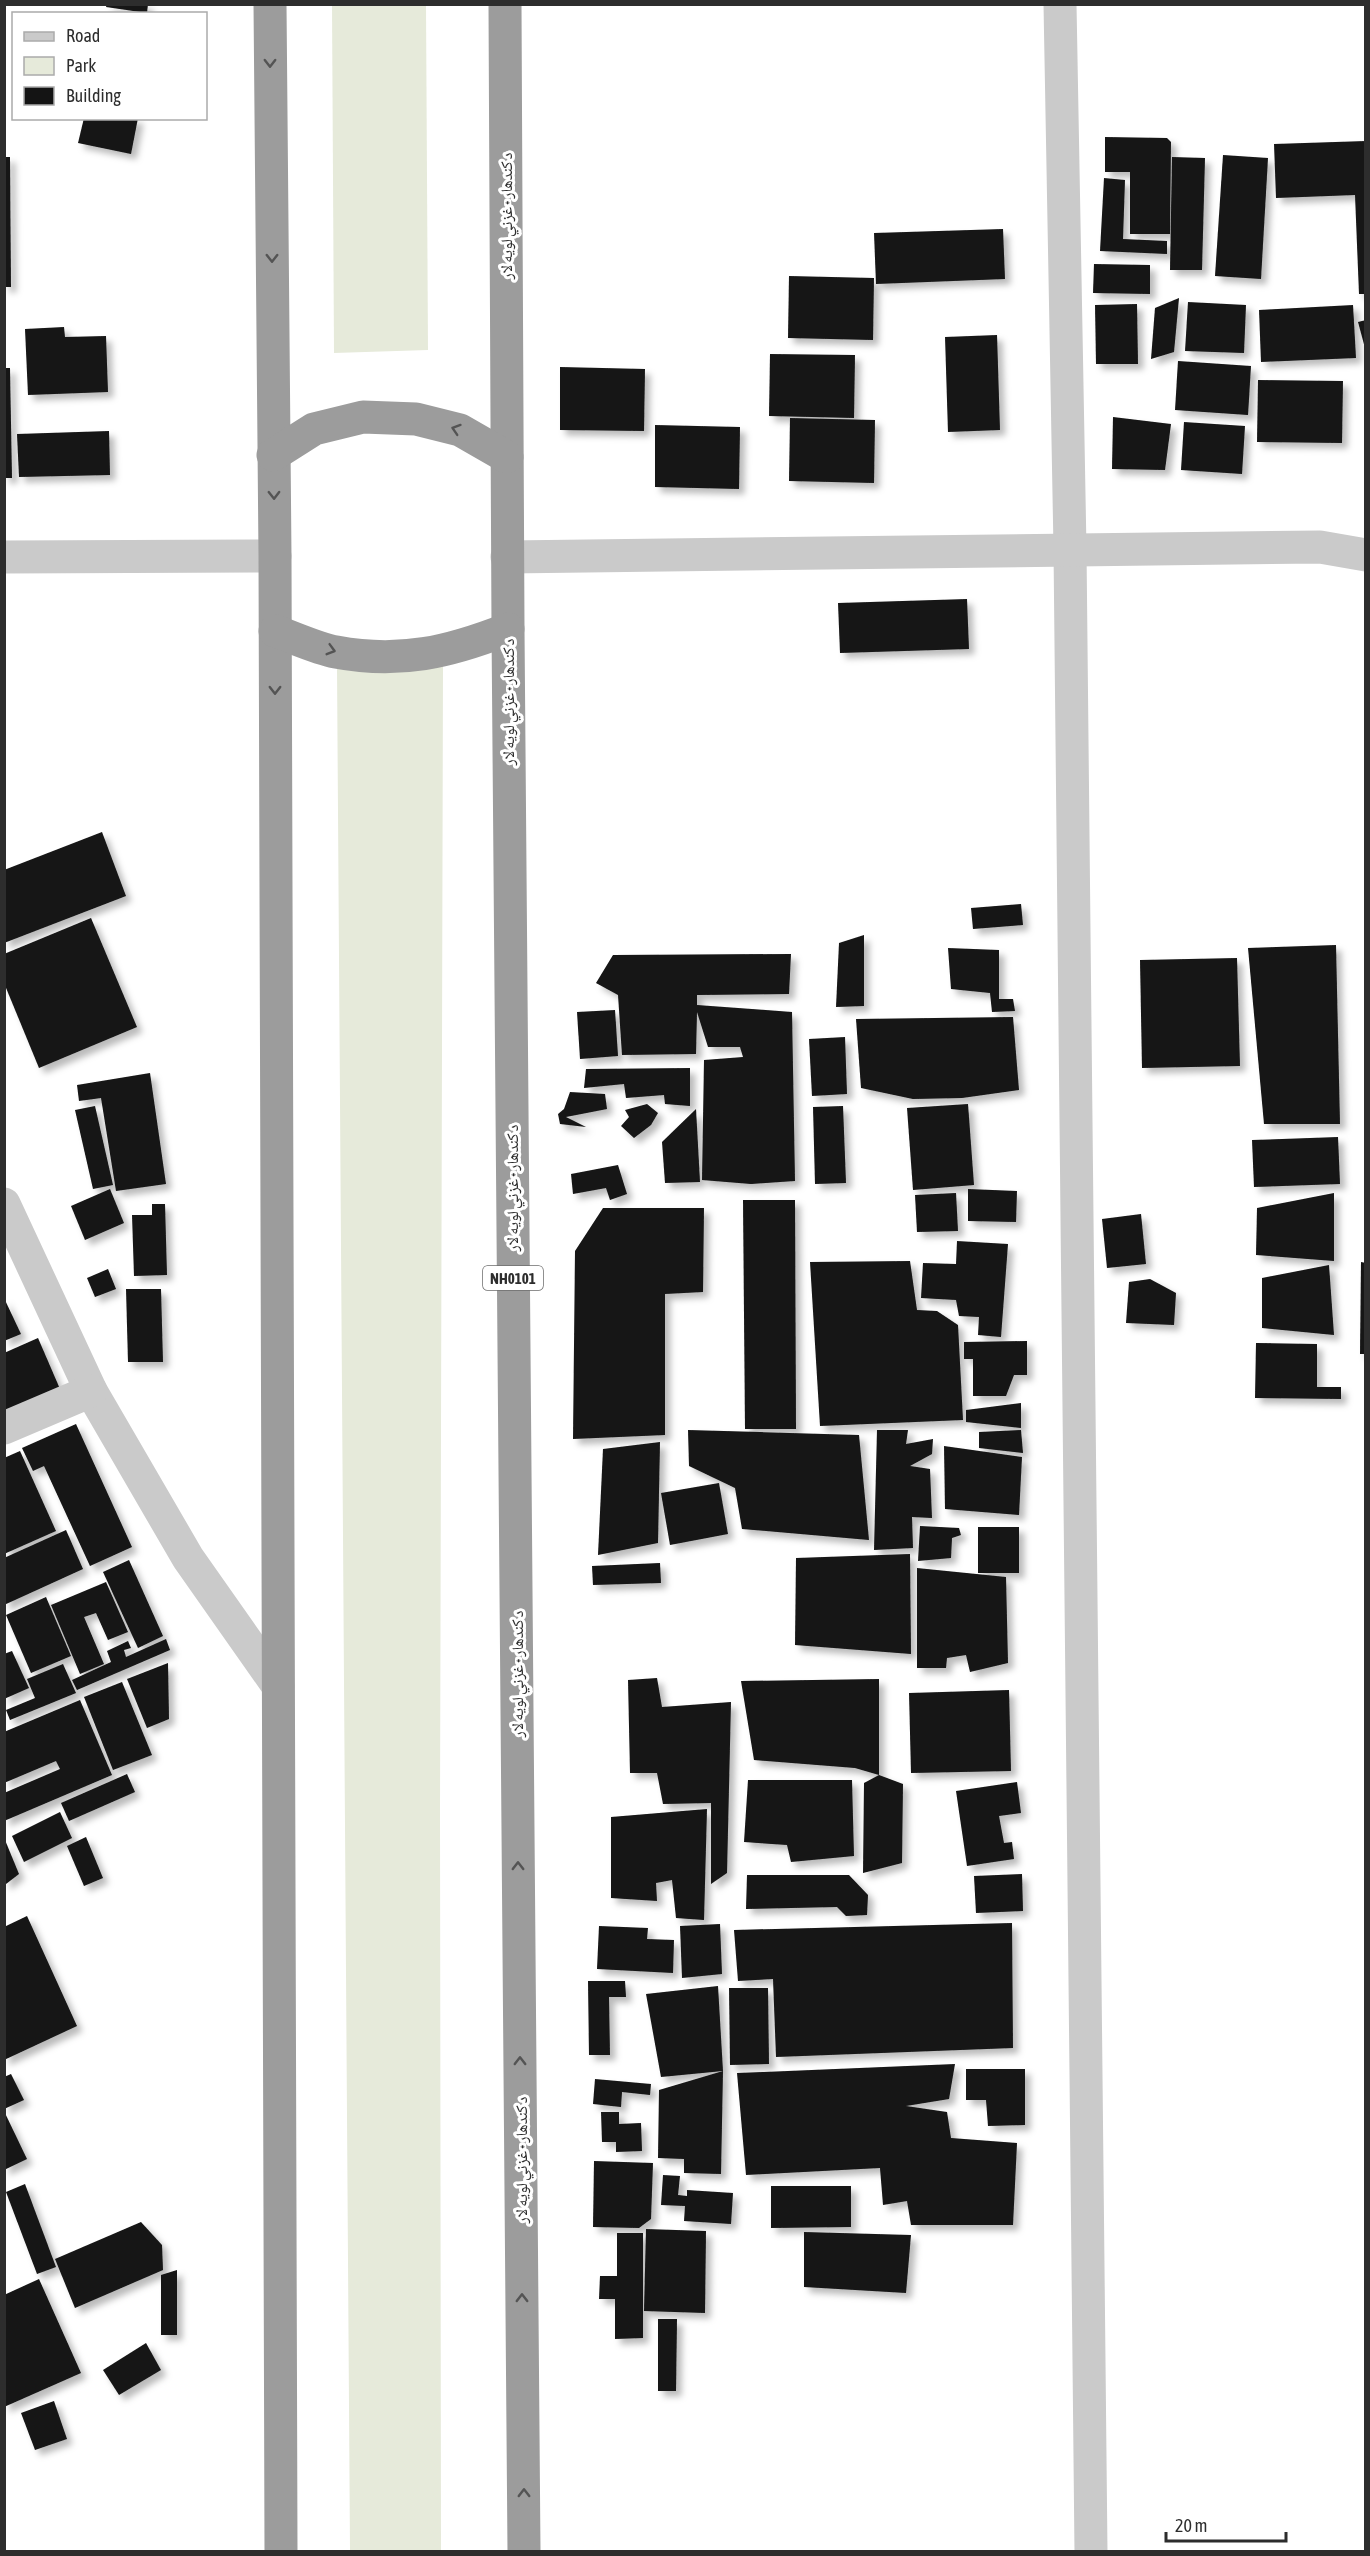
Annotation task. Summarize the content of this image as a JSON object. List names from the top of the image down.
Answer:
{
  "streets": {
    "highway": ["د کندهار - غزني لويه لار", "NH0101"]
  },
  "legend": ["Road", "Park", "Building"],
  "scale_bar": "20 m"
}
